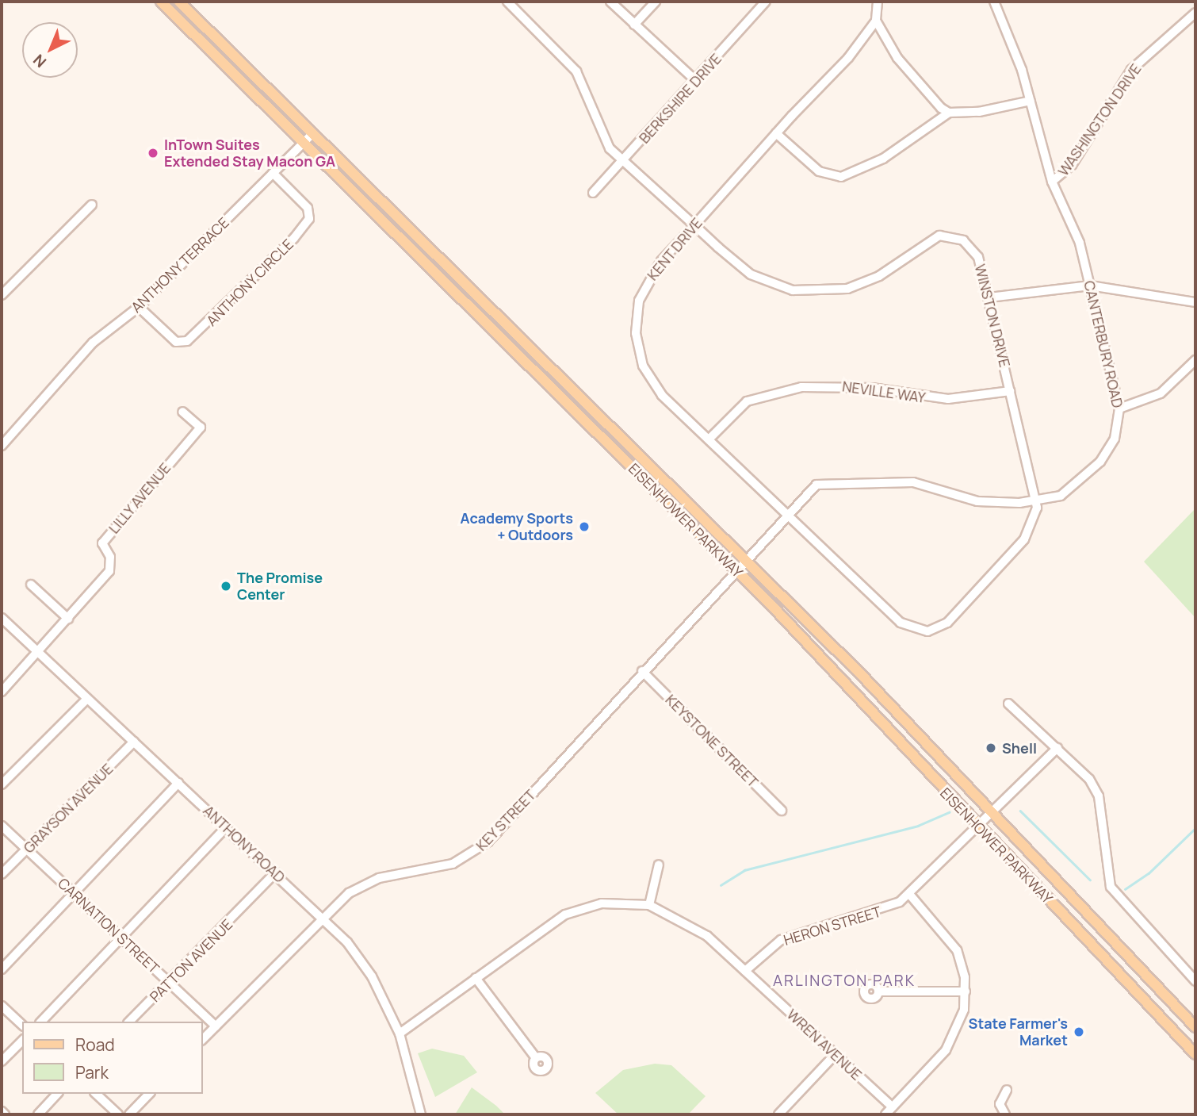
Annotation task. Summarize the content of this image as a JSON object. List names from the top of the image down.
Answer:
{
  "streets": {
    "main road": ["EISENHOWER PARKWAY"],
    "street": [
      "BERKSHIRE DRIVE",
      "WASHINGTON DRIVE",
      "KENT DRIVE",
      "ANTHONY TERRACE",
      "ANTHONY CIRCLE",
      "WINSTON DRIVE",
      "CANTERBURY ROAD",
      "NEVILLE WAY",
      "LILLY AVENUE",
      "KEYSTONE STREET",
      "GRAYSON AVENUE",
      "KEY STREET",
      "ANTHONY ROAD",
      "CARNATION STREET",
      "HERON STREET",
      "PATTON AVENUE",
      "WREN AVENUE"
    ]
  },
  "crossings": [
    ["BERKSHIRE DRIVE", "WINSTON DRIVE"],
    ["WASHINGTON DRIVE", "CANTERBURY ROAD"],
    ["KENT DRIVE", "WINSTON DRIVE"],
    ["KENT DRIVE", "CANTERBURY ROAD"],
    ["KENT DRIVE", "NEVILLE WAY"],
    ["ANTHONY TERRACE", "ANTHONY CIRCLE"],
    ["ANTHONY TERRACE", "EISENHOWER PARKWAY"],
    ["WINSTON DRIVE", "CANTERBURY ROAD"],
    ["WINSTON DRIVE", "NEVILLE WAY"],
    ["CANTERBURY ROAD", "EISENHOWER PARKWAY"],
    ["CANTERBURY ROAD", "KEY STREET"],
    ["LILLY AVENUE", "ANTHONY ROAD"],
    ["EISENHOWER PARKWAY", "KEY STREET"],
    ["EISENHOWER PARKWAY", "HERON STREET"],
    ["KEYSTONE STREET", "KEY STREET"],
    ["GRAYSON AVENUE", "ANTHONY ROAD"],
    ["GRAYSON AVENUE", "CARNATION STREET"],
    ["KEY STREET", "ANTHONY ROAD"],
    ["KEY STREET", "CARNATION STREET"],
    ["ANTHONY ROAD", "PATTON AVENUE"],
    ["ANTHONY ROAD", "WREN AVENUE"],
    ["CARNATION STREET", "PATTON AVENUE"],
    ["HERON STREET", "WREN AVENUE"]
  ],
  "districts": ["ARLINGTON PARK"],
  "places": [
    "InTown Suites Extended Stay Macon GA",
    "Academy Sports + Outdoors",
    "The Promise Center",
    "Shell",
    "State Farmer's Market"
  ],
  "legend": ["Road", "Park"],
  "north": "bottom left"
}
